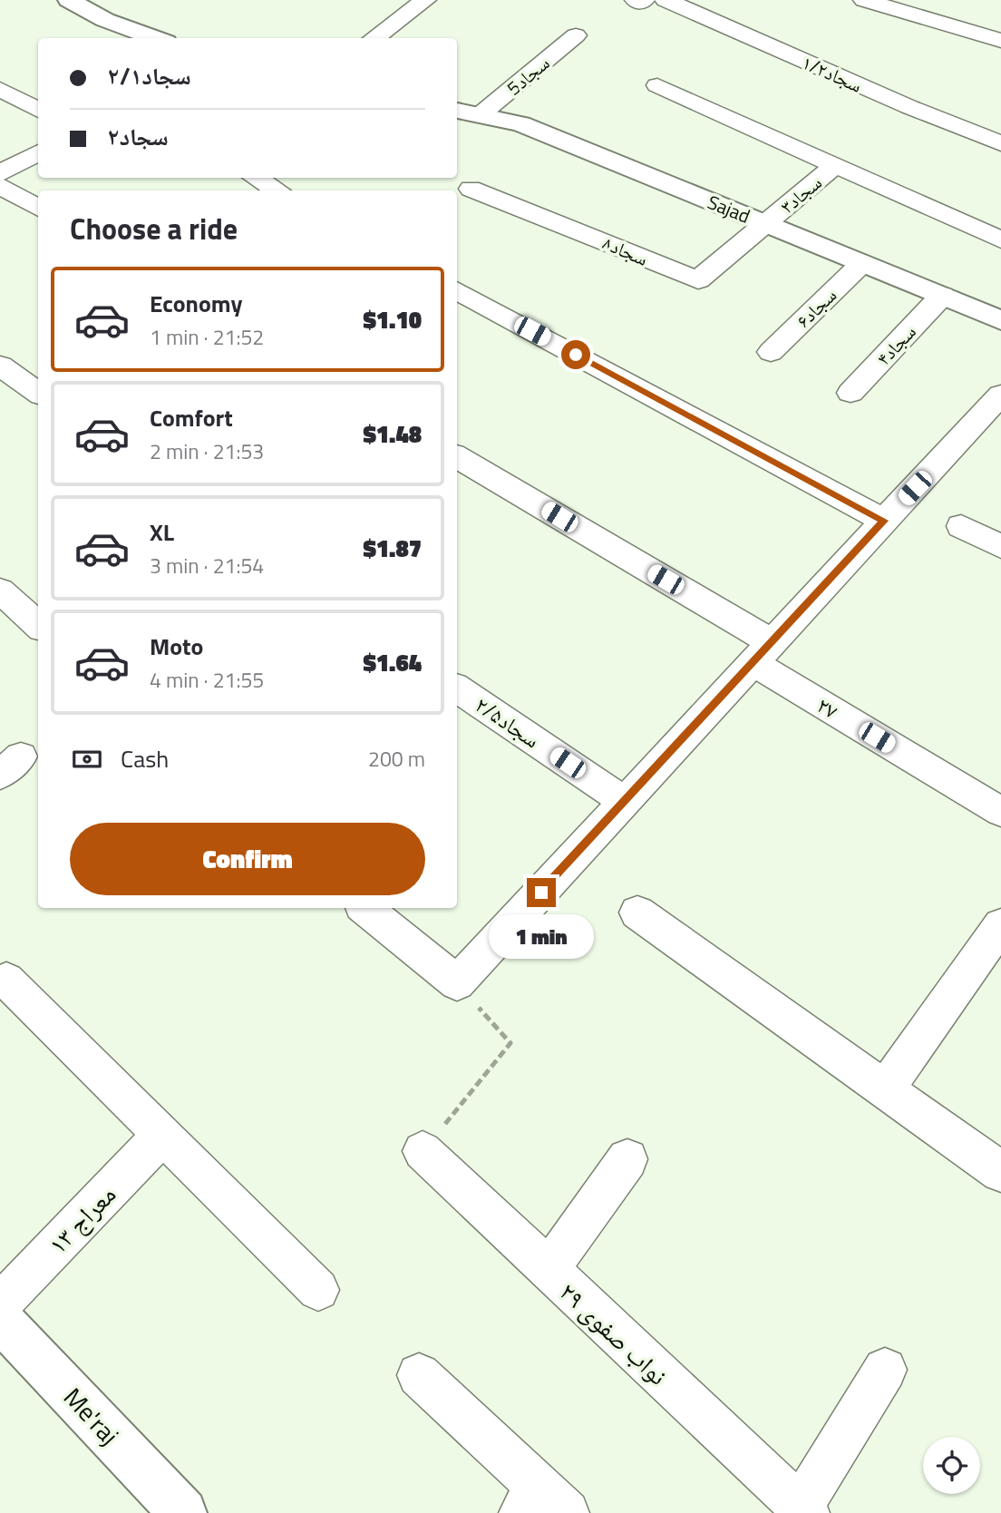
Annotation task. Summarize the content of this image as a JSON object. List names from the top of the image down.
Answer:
{
  "streets": {
    "street": [
      "۱/۲سجاد",
      "5سجاد",
      "۳سجاد",
      "Sajad",
      "۸سجاد",
      "۶سجاد",
      "۴سجاد",
      "۲۷",
      "۲/۵سجاد",
      "معراج ۱۳",
      "نواب صفوی ۲۹",
      "Me'raj"
    ]
  },
  "crossings": [
    ["5سجاد", "Sajad"],
    ["۳سجاد", "Sajad"],
    ["۳سجاد", "۸سجاد"],
    ["Sajad", "۸سجاد"],
    ["Sajad", "۶سجاد"],
    ["Sajad", "۴سجاد"]
  ],
  "page": {
    "banner": ["۲/۱سجاد", "۲سجاد"],
    "heading": "Choose a ride",
    "list": [
      {
        "name": "Economy",
        "note": "1 min · 21:52",
        "value": "$1.10"
      },
      {
        "name": "Comfort",
        "note": "2 min · 21:53",
        "value": "$1.48"
      },
      {
        "name": "XL",
        "note": "3 min · 21:54",
        "value": "$1.87"
      },
      {
        "name": "Moto",
        "note": "4 min · 21:55",
        "value": "$1.64"
      }
    ],
    "pay": ["Cash", "200 m"],
    "buttons": "Confirm",
    "bubble": "1 min"
  }
}
